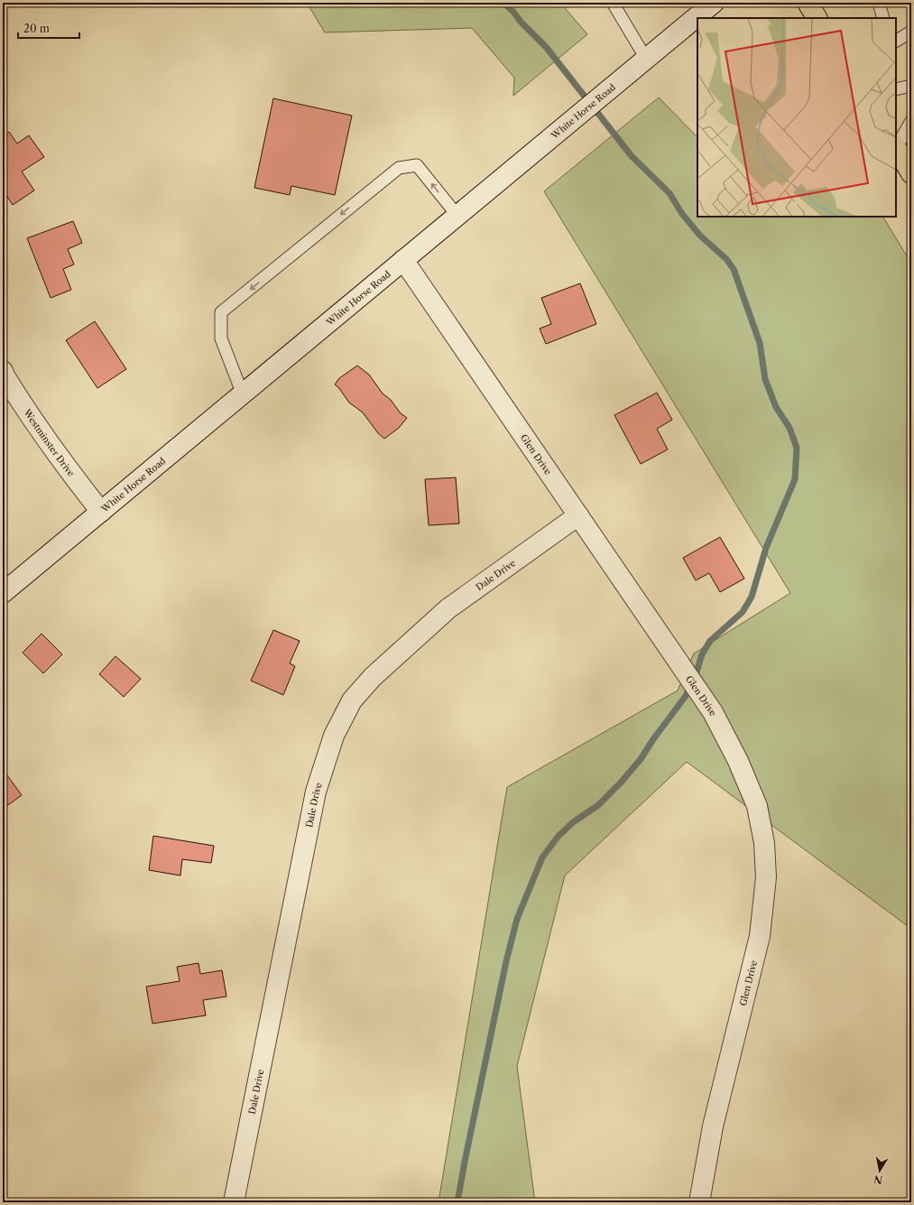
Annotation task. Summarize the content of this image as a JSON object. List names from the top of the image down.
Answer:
{
  "streets": {
    "street": [
      "White Horse Road",
      "Westminster Drive",
      "Glen Drive",
      "Dale Drive"
    ]
  },
  "crossings": [
    ["White Horse Road", "Westminster Drive"],
    ["White Horse Road", "Glen Drive"],
    ["Glen Drive", "Dale Drive"]
  ],
  "scale_bar": "20 m",
  "north": "bottom"
}
